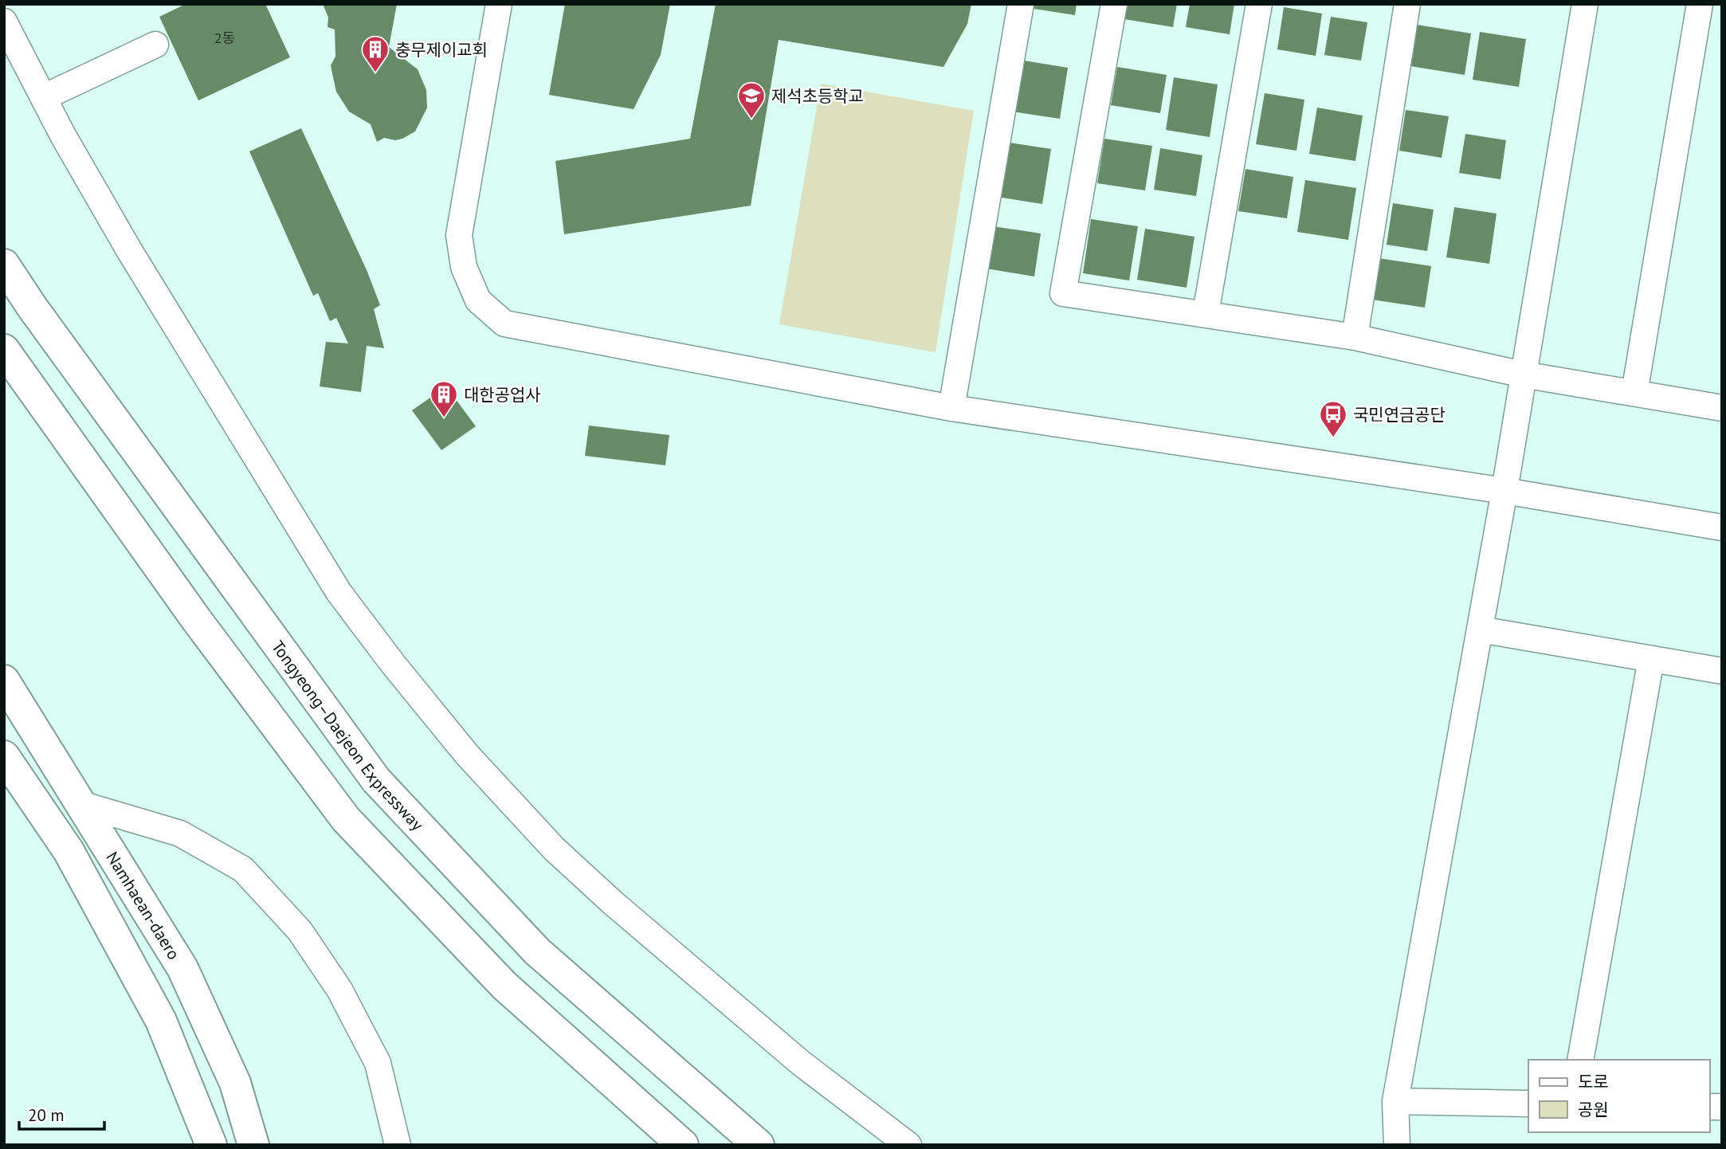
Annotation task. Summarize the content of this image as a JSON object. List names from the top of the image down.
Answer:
{
  "streets": {
    "main road": ["Tongyeong–Daejeon Expressway", "Namhaean-daero"]
  },
  "places": {
    "building": ["충무제이교회", "대한공업사"],
    "school or university": ["제석초등학교"],
    "bus stop": ["국민연금공단"]
  },
  "house_numbers": ["2동"],
  "legend": ["도로", "공원"],
  "scale_bar": "20 m"
}
